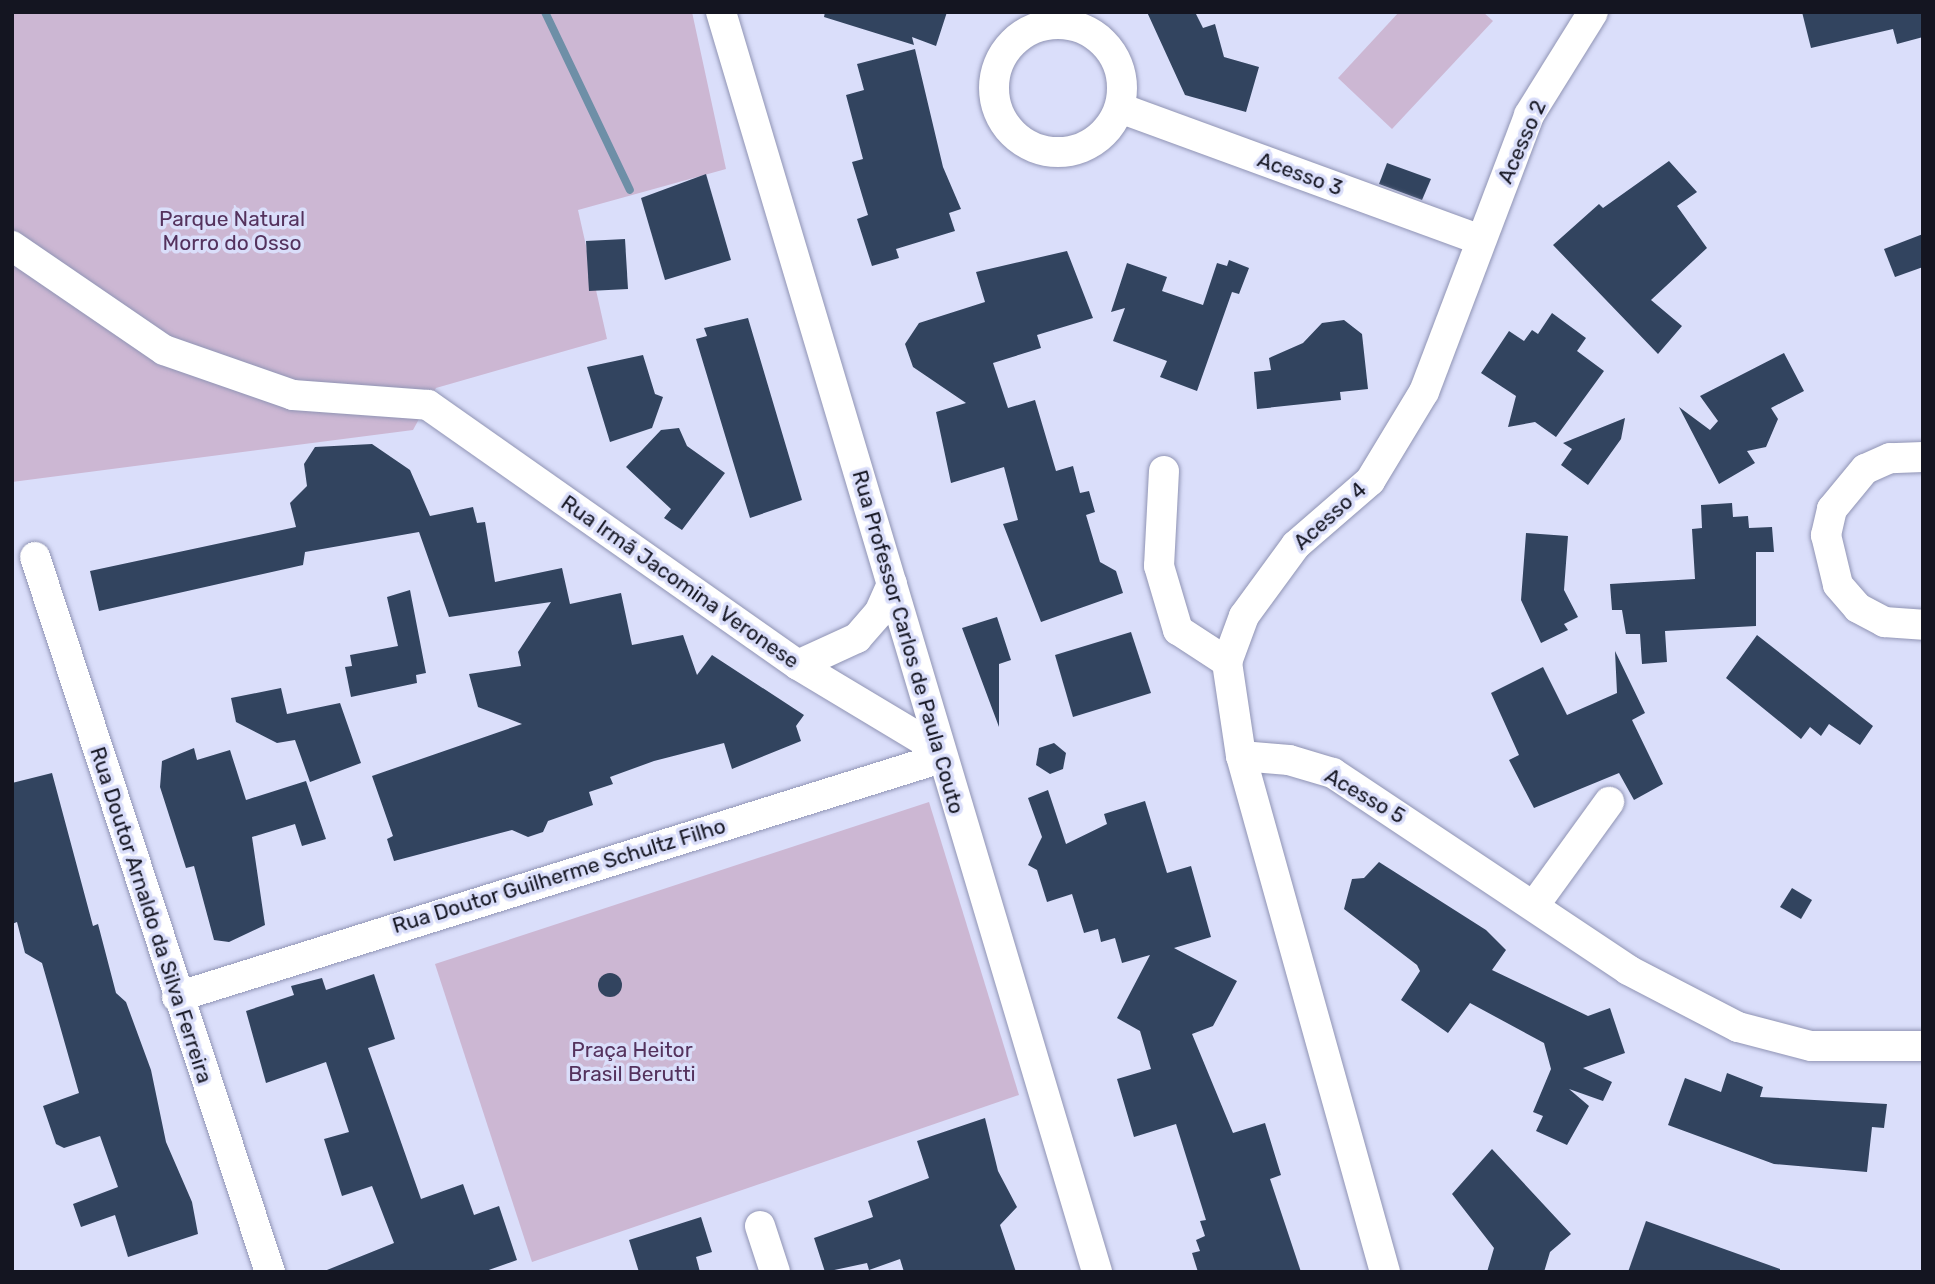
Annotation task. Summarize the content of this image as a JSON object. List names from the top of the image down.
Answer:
{
  "streets": {
    "street": [
      "Acesso 2",
      "Acesso 3",
      "Acesso 4",
      "Rua Irmã Jacomina Veronese",
      "Rua Professor Carlos de Paula Couto",
      "Acesso 5",
      "Rua Doutor Guilherme Schultz Filho",
      "Rua Doutor Arnaldo da Silva Ferreira"
    ]
  },
  "crossings": [
    ["Acesso 2", "Acesso 3"],
    ["Acesso 2", "Acesso 4"],
    ["Acesso 3", "Acesso 4"],
    ["Acesso 4", "Acesso 5"],
    ["Rua Irmã Jacomina Veronese", "Rua Professor Carlos de Paula Couto"],
    ["Rua Irmã Jacomina Veronese", "Rua Doutor Guilherme Schultz Filho"],
    ["Rua Professor Carlos de Paula Couto", "Rua Doutor Guilherme Schultz Filho"],
    ["Rua Doutor Guilherme Schultz Filho", "Rua Doutor Arnaldo da Silva Ferreira"]
  ],
  "parks": ["Parque Natural Morro do Osso", "Praça Heitor Brasil Berutti"]
}
